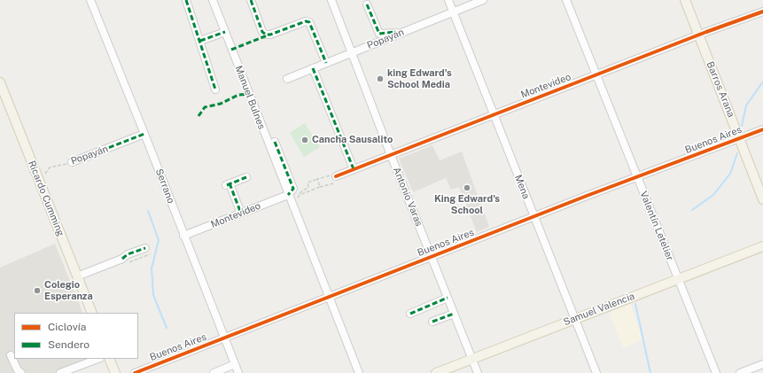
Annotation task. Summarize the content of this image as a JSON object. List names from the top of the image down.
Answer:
{
  "streets": {
    "main road": ["Barros Arana", "Ricardo Cumming", "Samuel Valencia"],
    "street": [
      "Popayán",
      "Montevideo",
      "Manuel Bulnes",
      "Buenos Aires",
      "Serrano",
      "Mena",
      "Antonio Varas",
      "Valentín Letelier"
    ]
  },
  "crossings": [
    ["Popayán", "Serrano"],
    ["Popayán", "Mena"],
    ["Popayán", "Antonio Varas"],
    ["Popayán", "Ricardo Cumming"],
    ["Montevideo", "Barros Arana"],
    ["Montevideo", "Manuel Bulnes"],
    ["Montevideo", "Serrano"],
    ["Montevideo", "Mena"],
    ["Montevideo", "Antonio Varas"],
    ["Montevideo", "Valentín Letelier"],
    ["Barros Arana", "Buenos Aires"],
    ["Manuel Bulnes", "Buenos Aires"],
    ["Buenos Aires", "Serrano"],
    ["Buenos Aires", "Mena"],
    ["Buenos Aires", "Antonio Varas"],
    ["Buenos Aires", "Valentín Letelier"],
    ["Mena", "Samuel Valencia"],
    ["Antonio Varas", "Samuel Valencia"],
    ["Valentín Letelier", "Samuel Valencia"]
  ],
  "places": [
    "king Edward's School Media",
    "Cancha Sausalito",
    "King Edward's School",
    "Colegio Esperanza"
  ],
  "legend": ["Ciclovía", "Sendero"]
}
